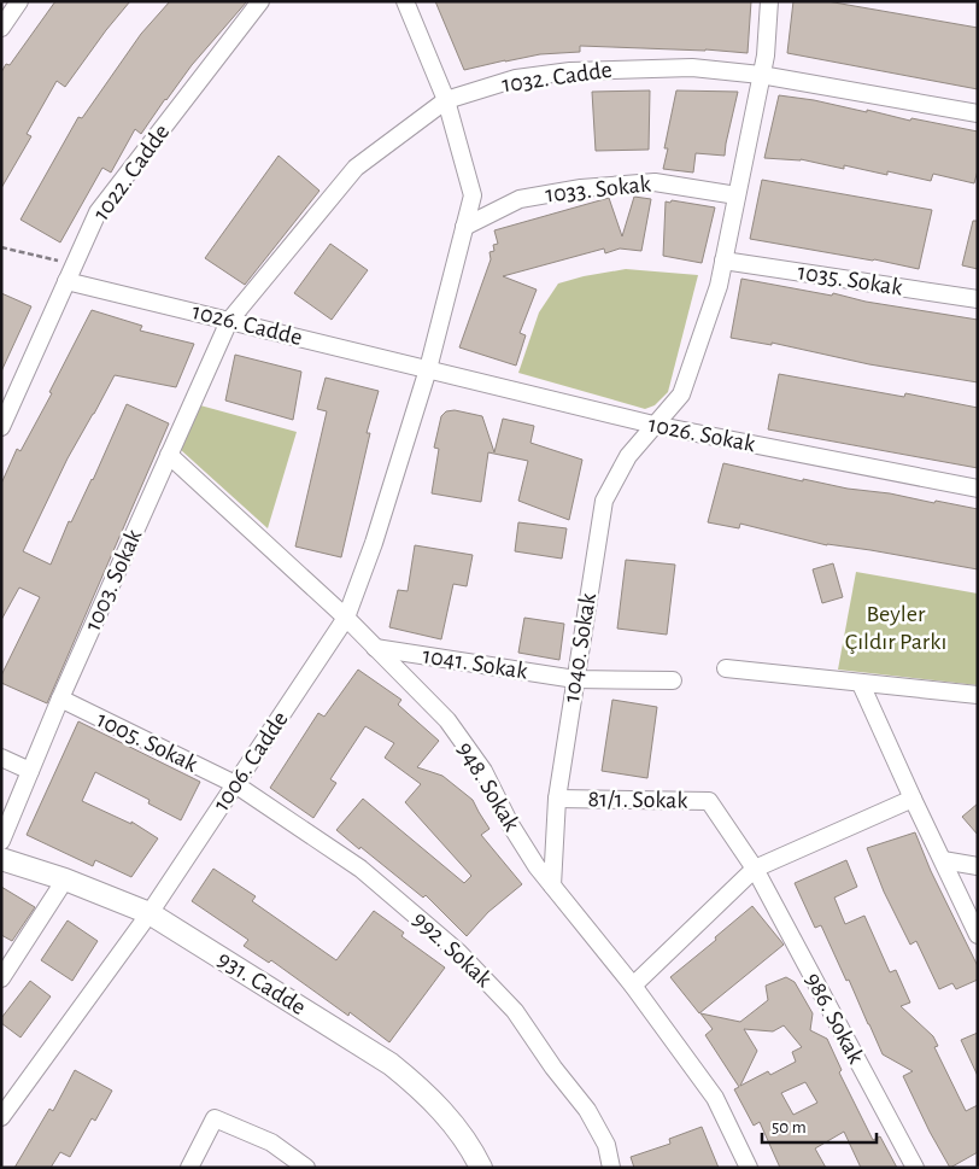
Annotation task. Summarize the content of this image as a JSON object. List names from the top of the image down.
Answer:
{
  "streets": {
    "main road": ["931. Cadde"],
    "street": [
      "1032. Cadde",
      "1022. Cadde",
      "1033. Sokak",
      "1035. Sokak",
      "1026. Cadde",
      "1026. Sokak",
      "1003. Sokak",
      "1040. Sokak",
      "1041. Sokak",
      "1005. Sokak",
      "1006. Cadde",
      "948. Sokak",
      "81/1. Sokak",
      "992. Sokak",
      "986. Sokak"
    ]
  },
  "crossings": [
    ["1032. Cadde", "1026. Cadde"],
    ["1032. Cadde", "1003. Sokak"],
    ["1032. Cadde", "1040. Sokak"],
    ["1022. Cadde", "1026. Cadde"],
    ["1033. Sokak", "1040. Sokak"],
    ["1035. Sokak", "1040. Sokak"],
    ["1026. Cadde", "1026. Sokak"],
    ["1026. Cadde", "1003. Sokak"],
    ["1026. Cadde", "1006. Cadde"],
    ["1026. Sokak", "1040. Sokak"],
    ["1026. Sokak", "1006. Cadde"],
    ["1003. Sokak", "1005. Sokak"],
    ["1003. Sokak", "948. Sokak"],
    ["1040. Sokak", "1041. Sokak"],
    ["1040. Sokak", "948. Sokak"],
    ["1040. Sokak", "81/1. Sokak"],
    ["1041. Sokak", "948. Sokak"],
    ["1005. Sokak", "1006. Cadde"],
    ["1005. Sokak", "992. Sokak"],
    ["1006. Cadde", "948. Sokak"],
    ["1006. Cadde", "992. Sokak"],
    ["1006. Cadde", "931. Cadde"],
    ["81/1. Sokak", "986. Sokak"]
  ],
  "parks": ["Beyler Çıldır Parkı"],
  "scale_bar": "50 m"
}
